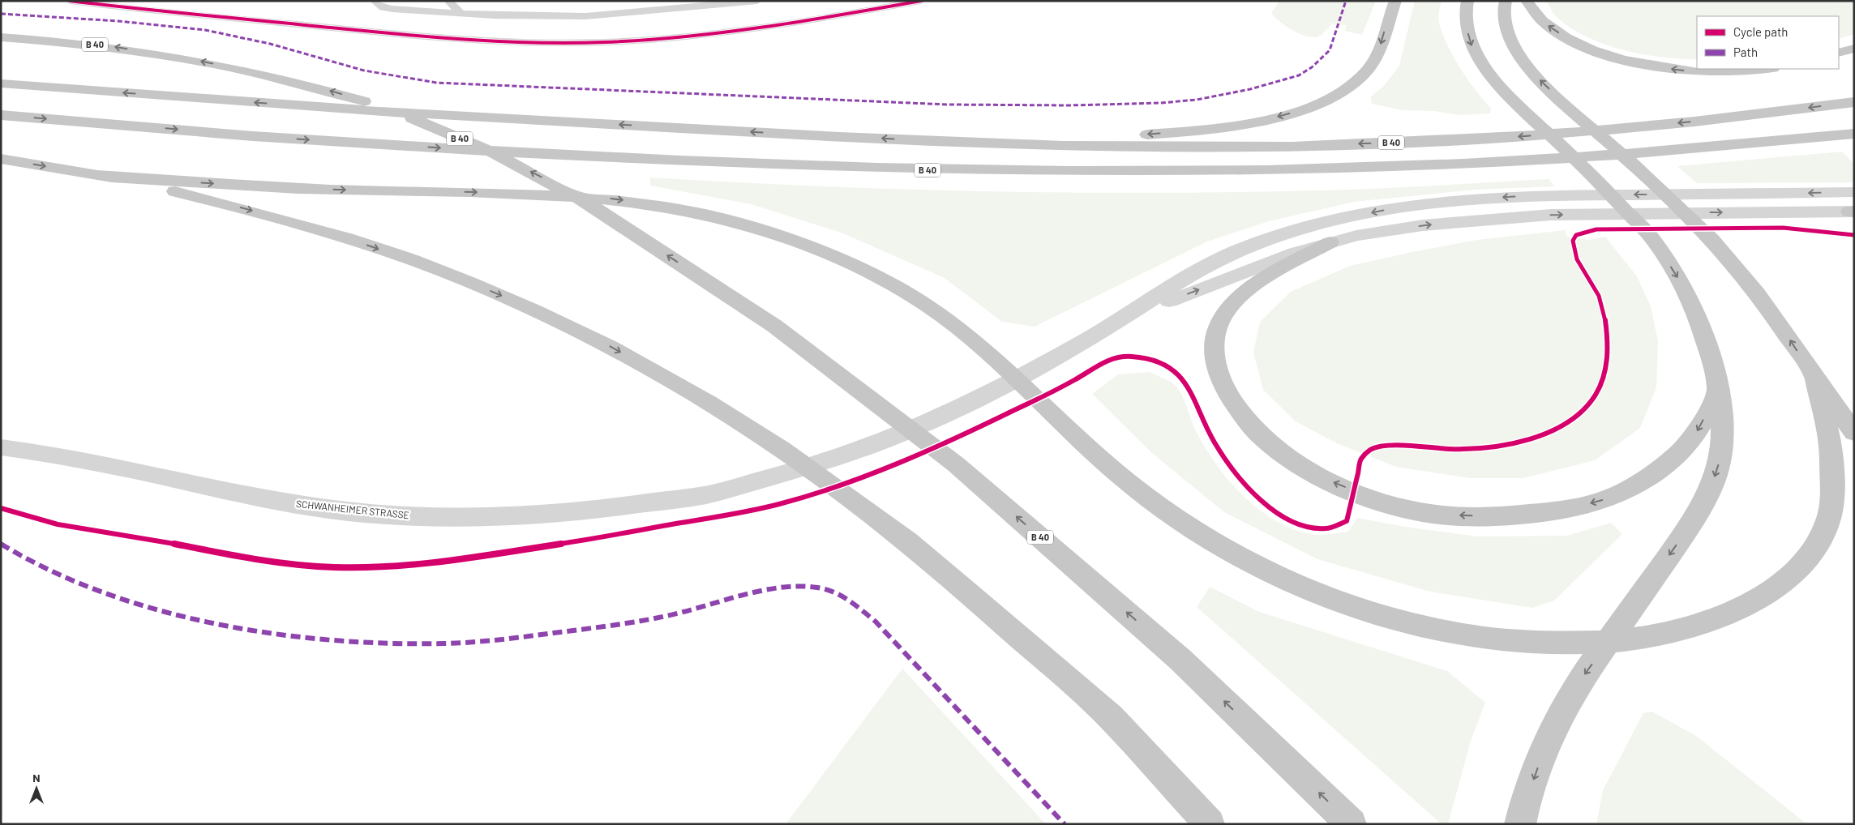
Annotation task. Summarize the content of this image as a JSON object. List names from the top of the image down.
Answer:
{
  "streets": {
    "highway": ["B 40"],
    "street": ["SCHWANHEIMER STRASSE"]
  },
  "legend": ["Cycle path", "Path"],
  "north": "top"
}
